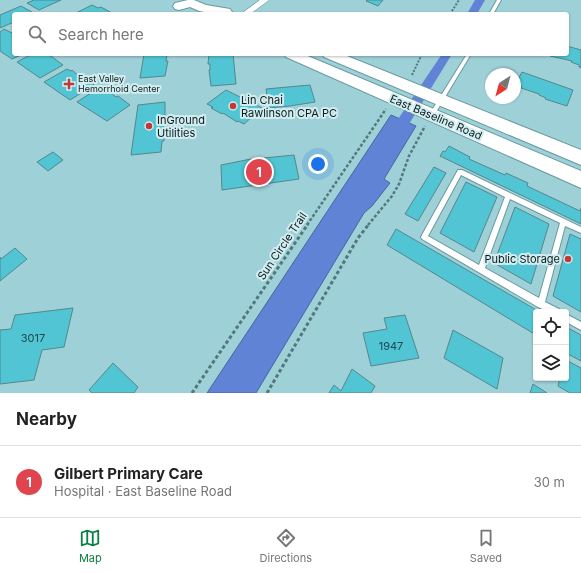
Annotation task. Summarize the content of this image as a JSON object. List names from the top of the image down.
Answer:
{
  "streets": {
    "main road": ["East Baseline Road"],
    "path": ["Sun Circle Trail"]
  },
  "crossings": [
    ["East Baseline Road", "Sun Circle Trail"]
  ],
  "places": {
    "health": ["East Valley Hemorrhoid Center"],
    "other": ["Lin Chai Rawlinson CPA PC", "InGround Utilities", "Public Storage"]
  },
  "house_numbers": ["3017", "1947"],
  "north": "bottom left",
  "page": {
    "search": "Search here",
    "pins": "1",
    "heading": "Nearby",
    "list": [
      {
        "mark": "1",
        "name": "Gilbert Primary Care",
        "note": "Hospital · East Baseline Road",
        "value": "30 m"
      }
    ],
    "nav": ["Map", "Directions", "Saved"]
  }
}
